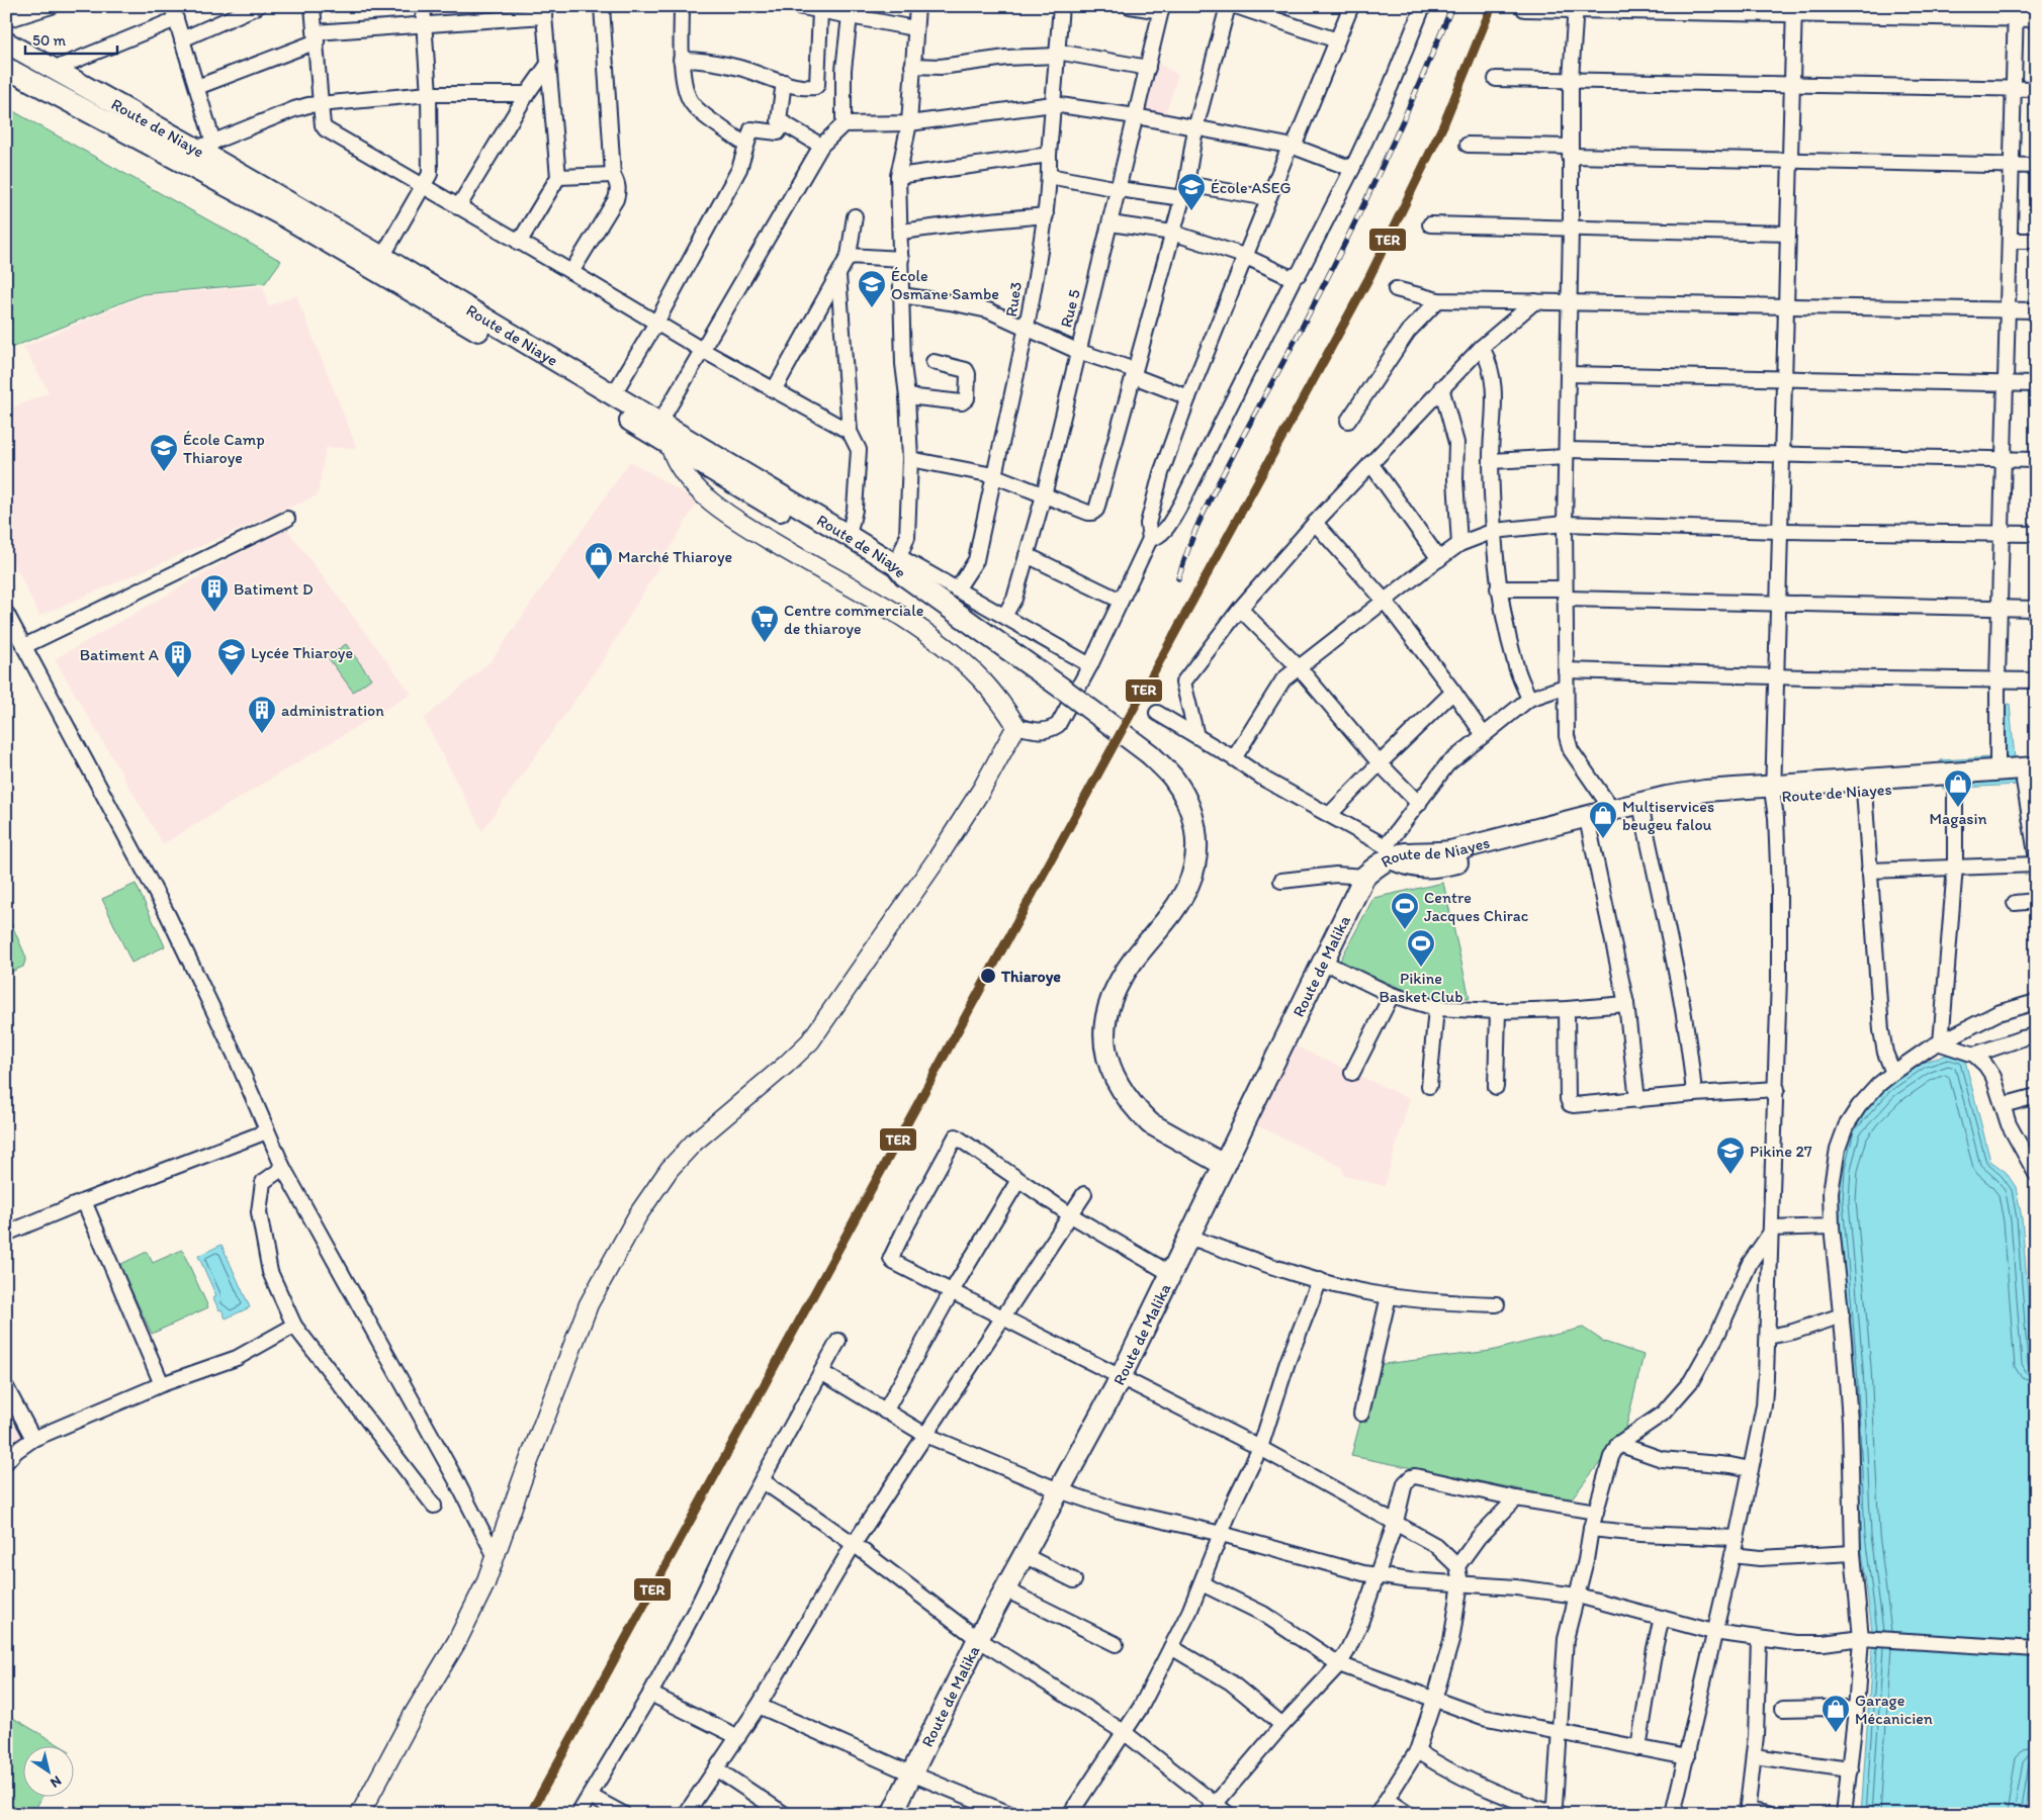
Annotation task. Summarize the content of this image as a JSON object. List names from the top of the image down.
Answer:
{
  "streets": {
    "main road": ["Route de Niaye", "Route de Niayes", "Route de Malika"],
    "street": ["Rue3", "Rue 5"]
  },
  "places": {
    "school or university": [
      "École ASEG",
      "École Osmane Sambe",
      "École Camp Thiaroye",
      "Lycée Thiaroye",
      "Pikine 27"
    ],
    "shop": [
      "Marché Thiaroye",
      "Magasin",
      "Multiservices beugeu falou",
      "Garage Mécanicien"
    ],
    "building": ["Batiment D", "Batiment A", "administration"],
    "supermarket": ["Centre commerciale de thiaroye"],
    "sports": ["Centre Jacques Chirac", "Pikine Basket Club"],
    "other": ["Thiaroye"]
  },
  "lines": ["transit line TER"],
  "scale_bar": "50 m",
  "north": "bottom right"
}
